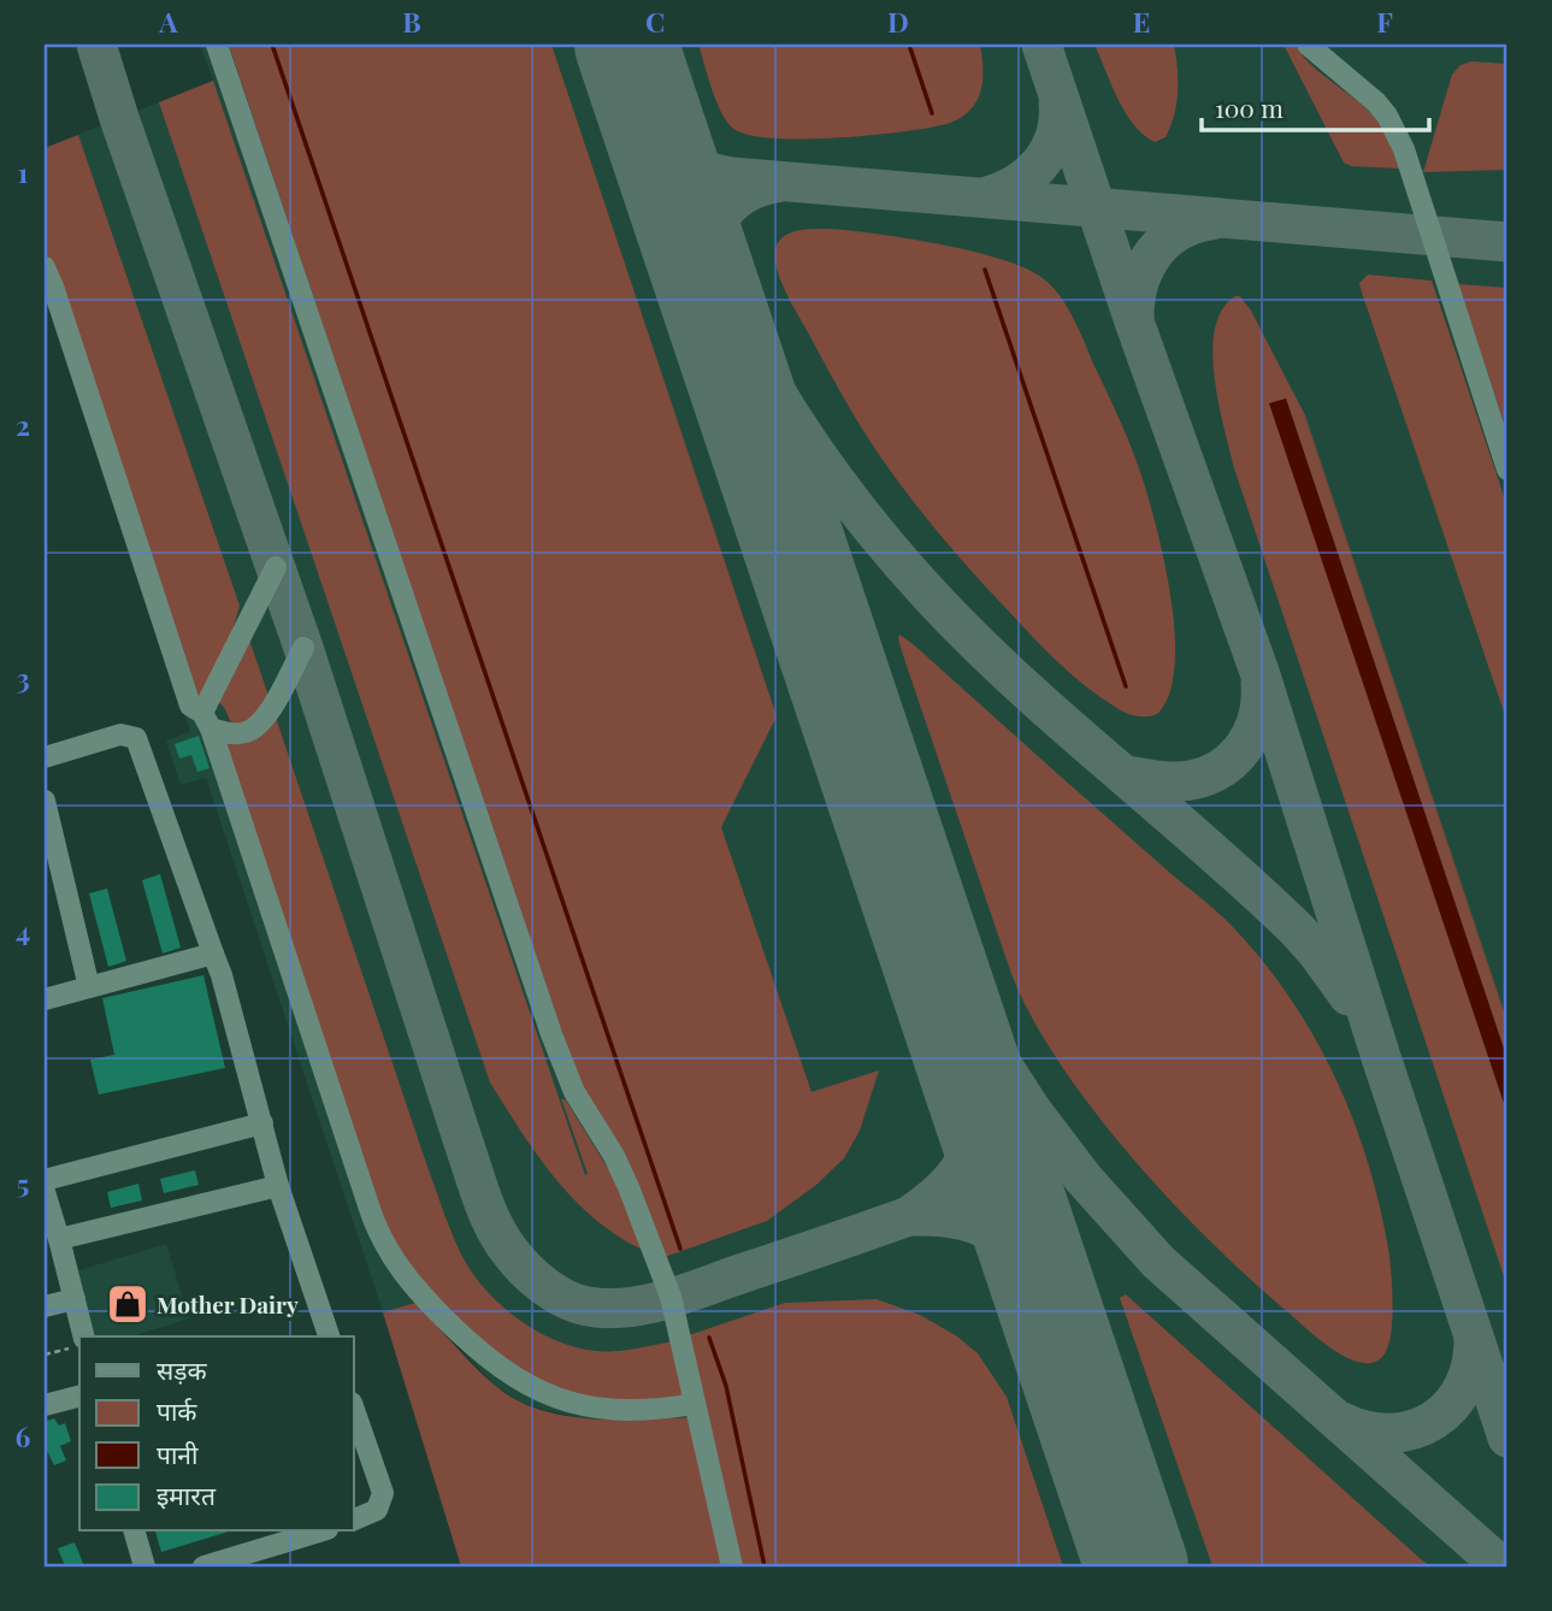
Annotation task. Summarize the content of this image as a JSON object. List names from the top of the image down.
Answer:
{
  "places": {
    "shop": ["Mother Dairy"]
  },
  "legend": [
    "सड़क",
    "पार्क",
    "पानी",
    "इमारत"
  ],
  "scale_bar": "100 m",
  "grid": {
    "columns": [
      "A",
      "B",
      "C",
      "D",
      "E",
      "F"
    ],
    "rows": [
      "1",
      "2",
      "3",
      "4",
      "5",
      "6"
    ]
  }
}
